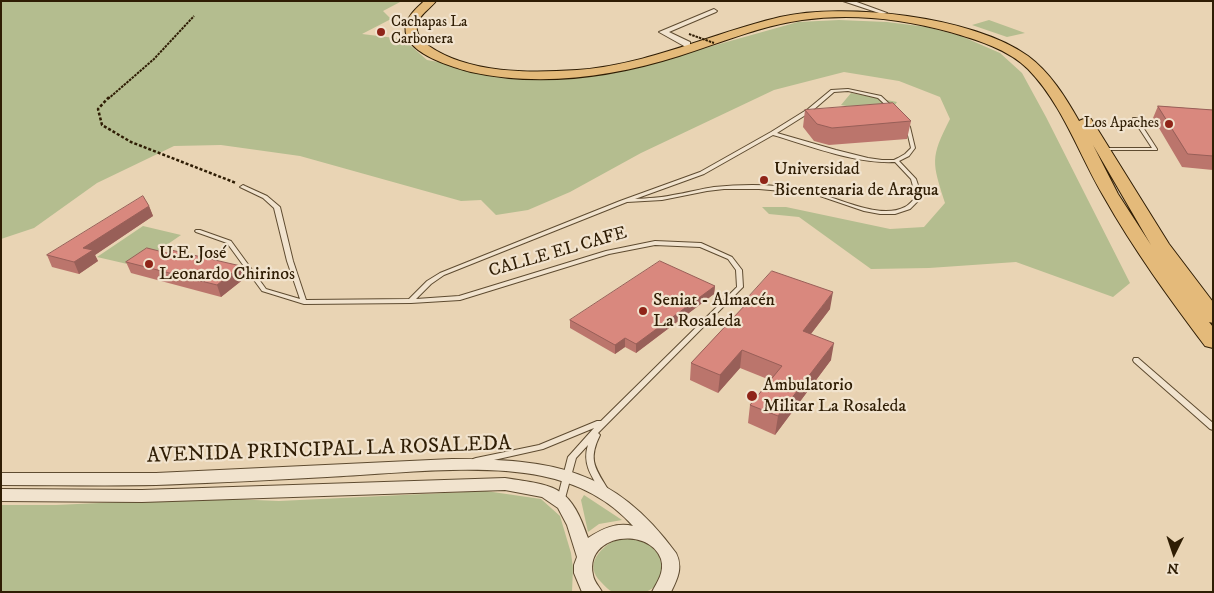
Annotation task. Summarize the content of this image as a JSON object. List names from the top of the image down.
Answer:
{
  "streets": {
    "street": ["AVENIDA PRINCIPAL LA ROSALEDA"],
    "lane": ["CALLE EL CAFE"]
  },
  "places": [
    "Cachapas La Carbonera",
    "Los Apaches",
    "Universidad Bicentenaria de Aragua",
    "U.E. José Leonardo Chirinos",
    "Seniat - Almacén La Rosaleda",
    "Ambulatorio Militar La Rosaleda"
  ],
  "north": "bottom"
}
